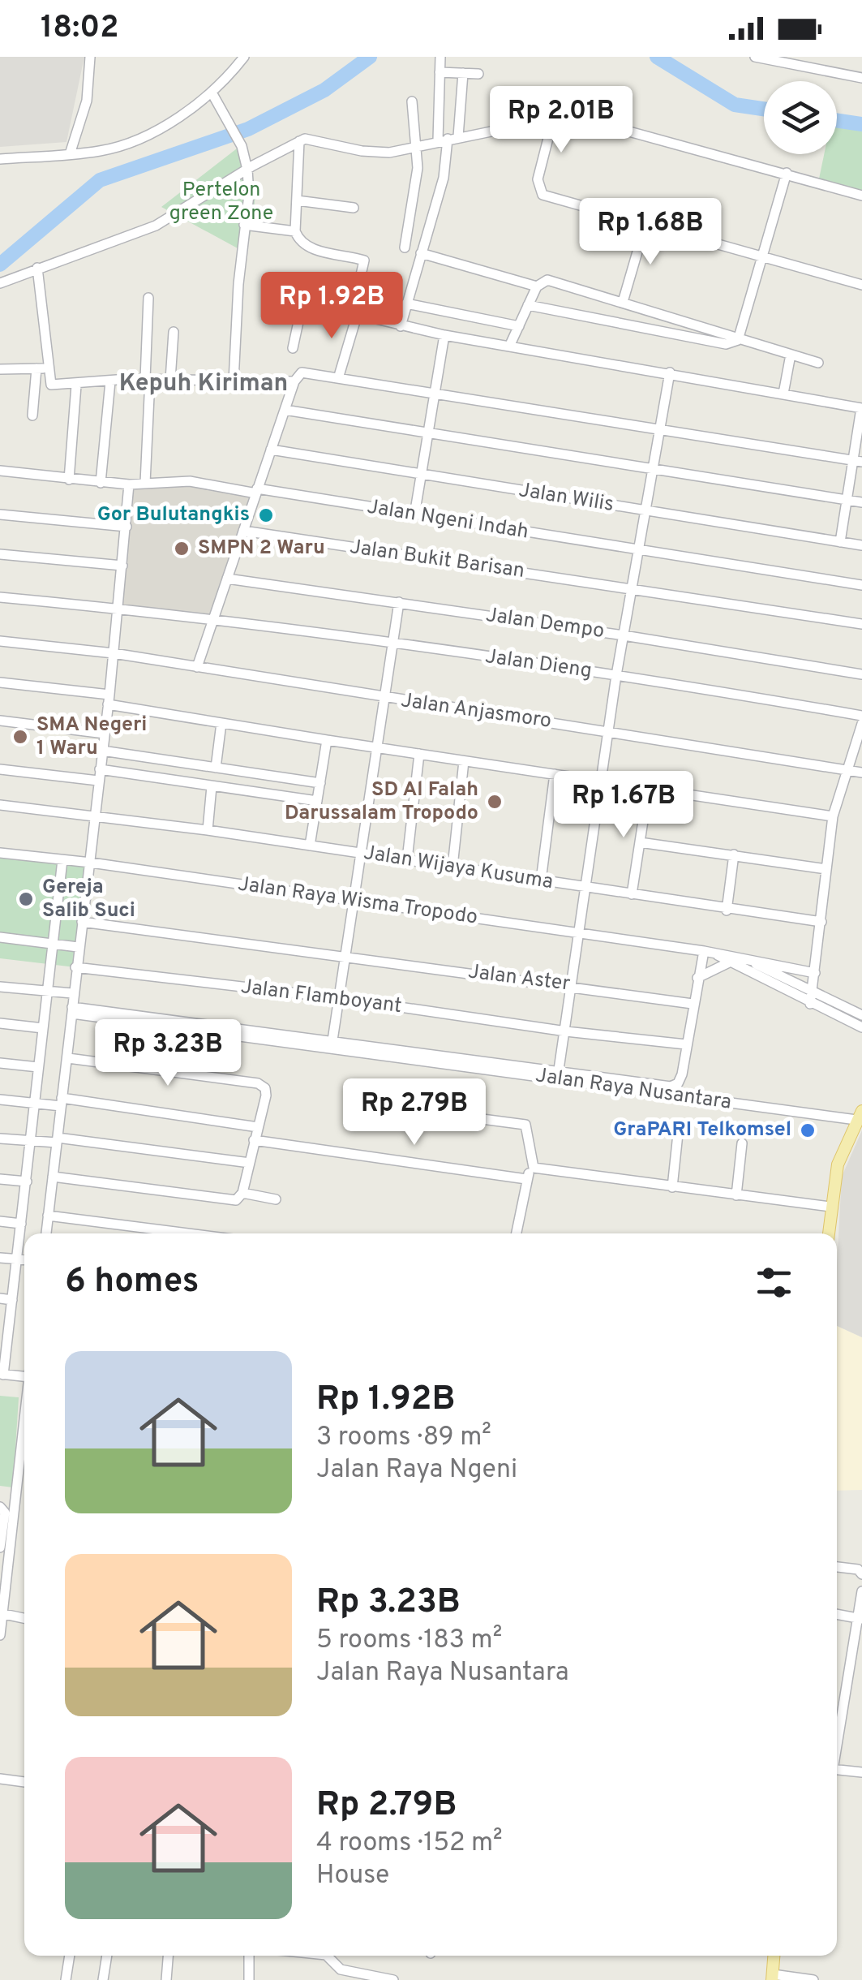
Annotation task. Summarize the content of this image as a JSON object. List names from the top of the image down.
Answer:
{
  "streets": {
    "street": [
      "Jalan Wilis",
      "Jalan Ngeni Indah",
      "Jalan Bukit Barisan",
      "Jalan Dempo",
      "Jalan Dieng",
      "Jalan Anjasmoro",
      "Jalan Wijaya Kusuma",
      "Jalan Raya Wisma Tropodo",
      "Jalan Aster",
      "Jalan Flamboyant",
      "Jalan Raya Nusantara"
    ]
  },
  "districts": ["Kepuh Kiriman"],
  "parks": ["Pertelon green Zone"],
  "places": [
    "Gor Bulutangkis",
    "SMPN 2 Waru",
    "SMA Negeri 1 Waru",
    "SD Al Falah Darussalam Tropodo",
    "Gereja Salib Suci",
    "GraPARI Telkomsel"
  ],
  "page": {
    "status": "18:02",
    "price": [
      "Rp 2.01B",
      "Rp 1.68B",
      "Rp 1.92B",
      "Rp 1.67B",
      "Rp 3.23B",
      "Rp 2.79B"
    ],
    "heading": "6 homes",
    "list": [
      {
        "name": "Rp 1.92B",
        "note": "3 rooms · 89 m² · Jalan Raya Ngeni"
      },
      {
        "name": "Rp 3.23B",
        "note": "5 rooms · 183 m² · Jalan Raya Nusantara"
      },
      {
        "name": "Rp 2.79B",
        "note": "4 rooms · 152 m² · House"
      }
    ]
  }
}
